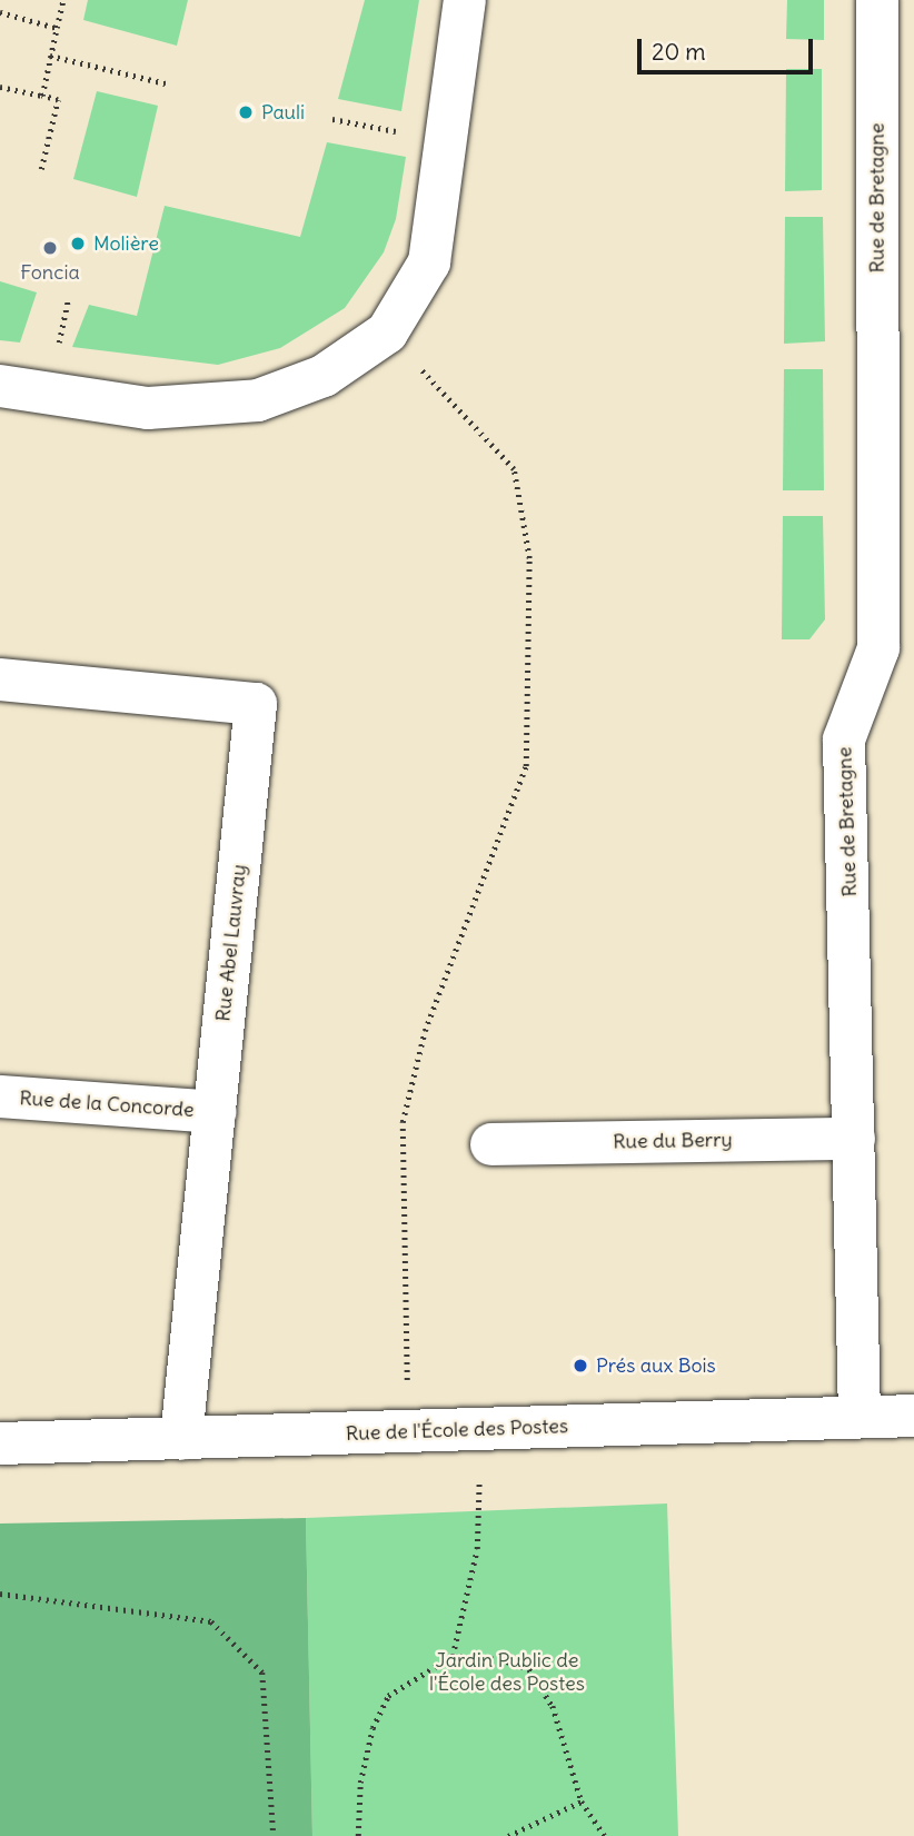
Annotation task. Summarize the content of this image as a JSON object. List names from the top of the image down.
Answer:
{
  "streets": {
    "street": [
      "Rue de Bretagne",
      "Rue Abel Lauvray",
      "Rue de la Concorde",
      "Rue du Berry",
      "Rue de l'École des Postes"
    ]
  },
  "crossings": [
    ["Rue de Bretagne", "Rue du Berry"],
    ["Rue de Bretagne", "Rue de l'École des Postes"],
    ["Rue Abel Lauvray", "Rue de la Concorde"],
    ["Rue Abel Lauvray", "Rue de l'École des Postes"]
  ],
  "parks": ["Jardin Public de l'École des Postes"],
  "places": [
    "Pauli",
    "Molière",
    "Foncia",
    "Prés aux Bois"
  ],
  "scale_bar": "20 m"
}
